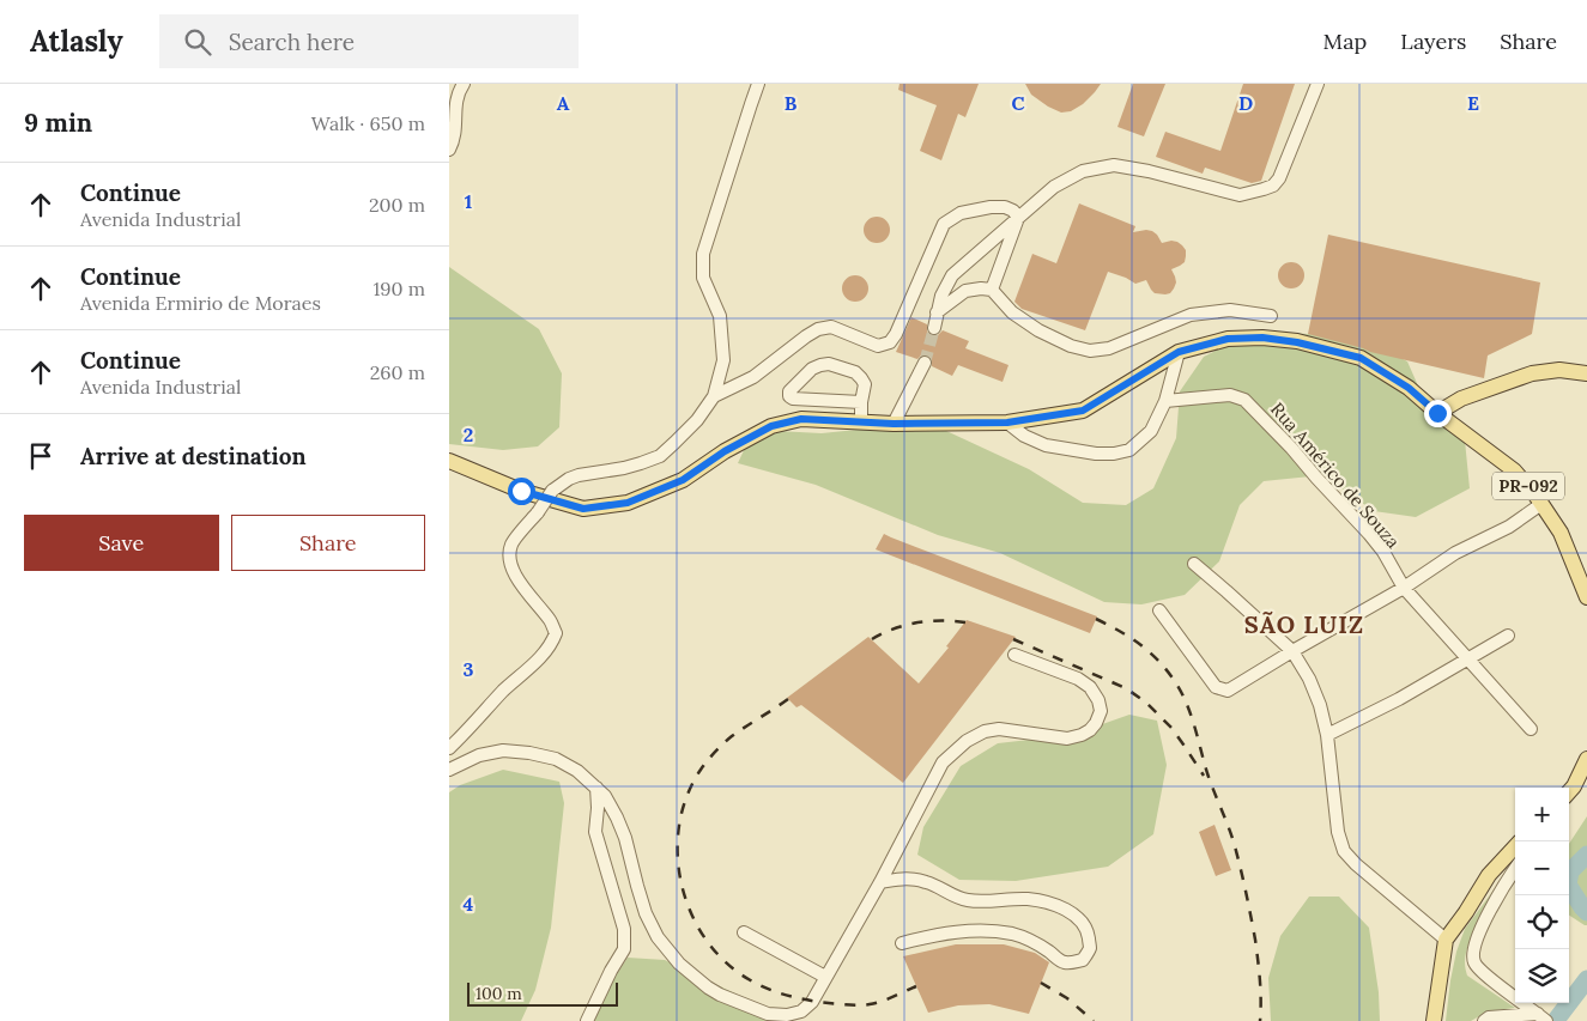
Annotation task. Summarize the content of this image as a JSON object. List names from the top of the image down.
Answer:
{
  "streets": {
    "main road": ["PR-092"],
    "street": ["Rua Américo de Souza"]
  },
  "districts": ["SÃO LUIZ"],
  "scale_bar": "100 m",
  "page": {
    "header": "Atlasly",
    "search": "Search here",
    "nav": ["Map", "Layers", "Share"],
    "heading": ["9 min", "Walk · 650 m"],
    "list": [
      ["Continue", "Avenida Industrial", "200 m"],
      ["Continue", "Avenida Ermirio de Moraes", "190 m"],
      ["Continue", "Avenida Industrial", "260 m"],
      "Arrive at destination"
    ],
    "buttons": ["Save", "Share"],
    "map_buttons": ["+", "−"],
    "scale": "100 m"
  },
  "grid": {
    "columns": [
      "A",
      "B",
      "C",
      "D",
      "E"
    ],
    "rows": [
      "1",
      "2",
      "3",
      "4"
    ]
  }
}
